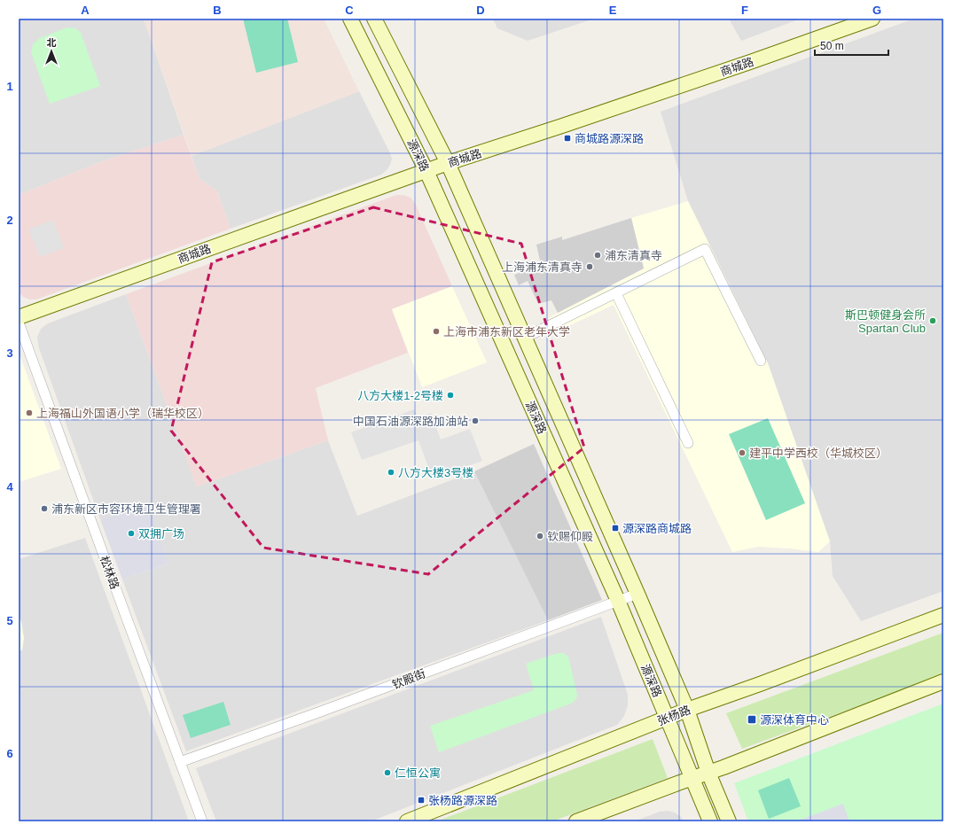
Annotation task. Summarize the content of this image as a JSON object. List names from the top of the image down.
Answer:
{
  "streets": {
    "main road": ["商城路", "源深路", "张杨路"],
    "street": ["松林路", "钦殿街"]
  },
  "crossings": [
    ["商城路", "源深路"],
    ["源深路", "钦殿街"],
    ["源深路", "张杨路"],
    ["松林路", "钦殿街"]
  ],
  "places": {
    "transit": [
      "商城路源深路",
      "源深路商城路",
      "源深体育中心",
      "张杨路源深路"
    ],
    "other": [
      "浦东清真寺",
      "上海浦东清真寺",
      "斯巴顿健身会所 Spartan Club",
      "上海市浦东新区老年大学",
      "八方大楼1-2号楼",
      "上海福山外国语小学（瑞华校区）",
      "中国石油源深路加油站",
      "建平中学西校（华城校区）",
      "八方大楼3号楼",
      "浦东新区市容环境卫生管理署",
      "双拥广场",
      "钦赐仰殿",
      "仁恒公寓"
    ]
  },
  "scale_bar": "50 m",
  "north": "top",
  "grid": {
    "columns": [
      "A",
      "B",
      "C",
      "D",
      "E",
      "F",
      "G"
    ],
    "rows": [
      "1",
      "2",
      "3",
      "4",
      "5",
      "6"
    ]
  }
}
